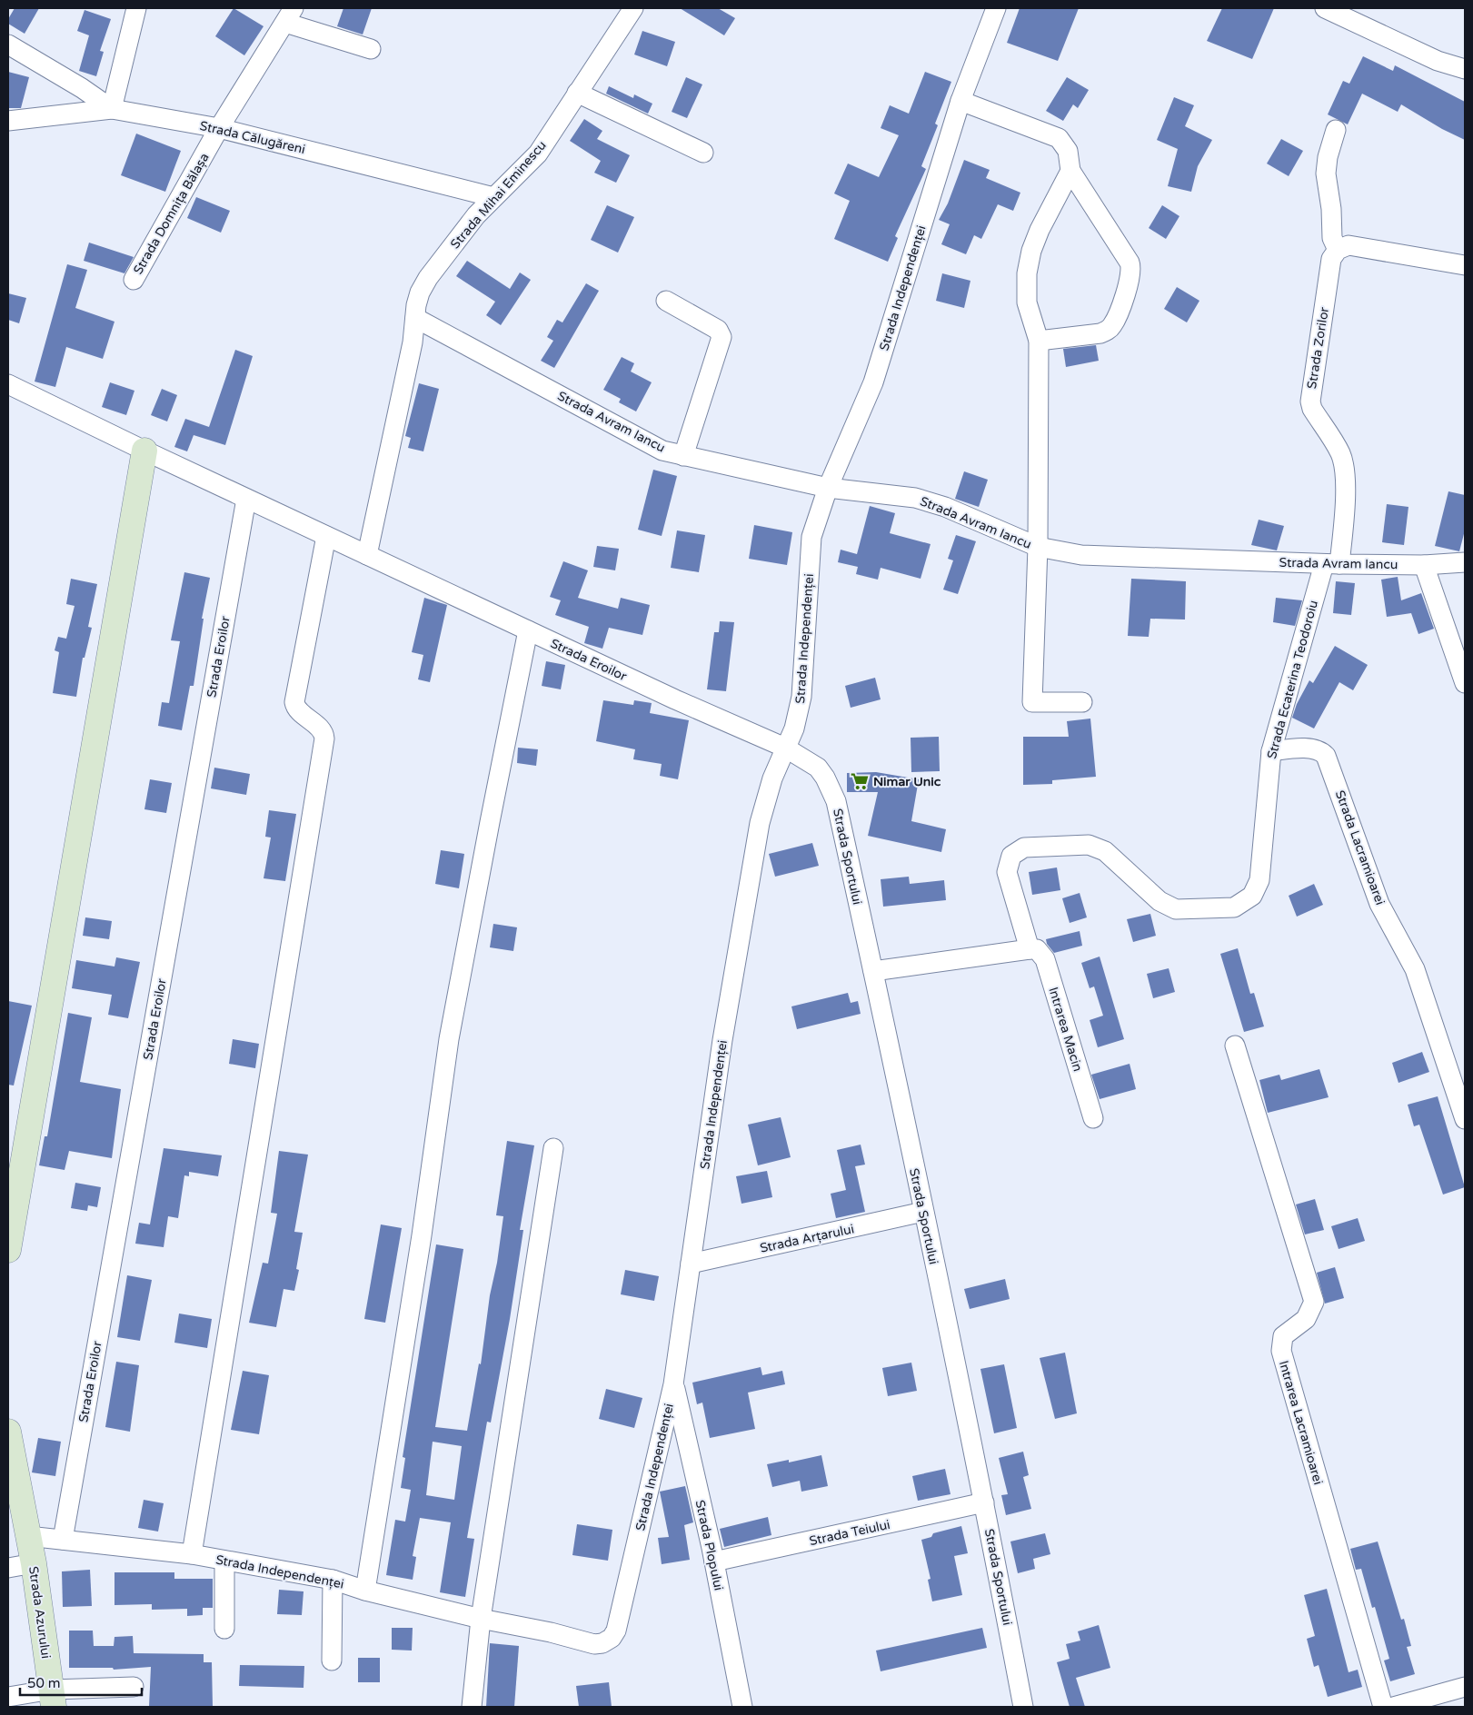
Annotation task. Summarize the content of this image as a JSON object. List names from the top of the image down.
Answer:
{
  "streets": {
    "street": [
      "Strada Călugăreni",
      "Strada Mihai Eminescu",
      "Strada Domnița Bălașa",
      "Strada Independenței",
      "Strada Zorilor",
      "Strada Avram Iancu",
      "Strada Eroilor",
      "Strada Ecaterina Teodoroiu",
      "Strada Lacramioarei",
      "Strada Sportului",
      "Intrarea Macin",
      "Strada Arțarului",
      "Intrarea Lacramioarei",
      "Strada Teiului",
      "Strada Plopului",
      "Strada Azurului"
    ]
  },
  "crossings": [
    ["Strada Călugăreni", "Strada Mihai Eminescu"],
    ["Strada Călugăreni", "Strada Domnița Bălașa"],
    ["Strada Mihai Eminescu", "Strada Avram Iancu"],
    ["Strada Mihai Eminescu", "Strada Eroilor"],
    ["Strada Independenței", "Strada Avram Iancu"],
    ["Strada Independenței", "Strada Eroilor"],
    ["Strada Independenței", "Strada Sportului"],
    ["Strada Independenței", "Strada Arțarului"],
    ["Strada Independenței", "Strada Plopului"],
    ["Strada Independenței", "Strada Azurului"],
    ["Strada Zorilor", "Strada Avram Iancu"],
    ["Strada Zorilor", "Strada Ecaterina Teodoroiu"],
    ["Strada Avram Iancu", "Strada Ecaterina Teodoroiu"],
    ["Strada Eroilor", "Strada Sportului"],
    ["Strada Ecaterina Teodoroiu", "Strada Lacramioarei"],
    ["Strada Ecaterina Teodoroiu", "Intrarea Macin"],
    ["Strada Sportului", "Strada Arțarului"],
    ["Strada Sportului", "Strada Teiului"],
    ["Strada Teiului", "Strada Plopului"]
  ],
  "places": {
    "supermarket": ["Nimar Unic"]
  },
  "scale_bar": "50 m"
}
